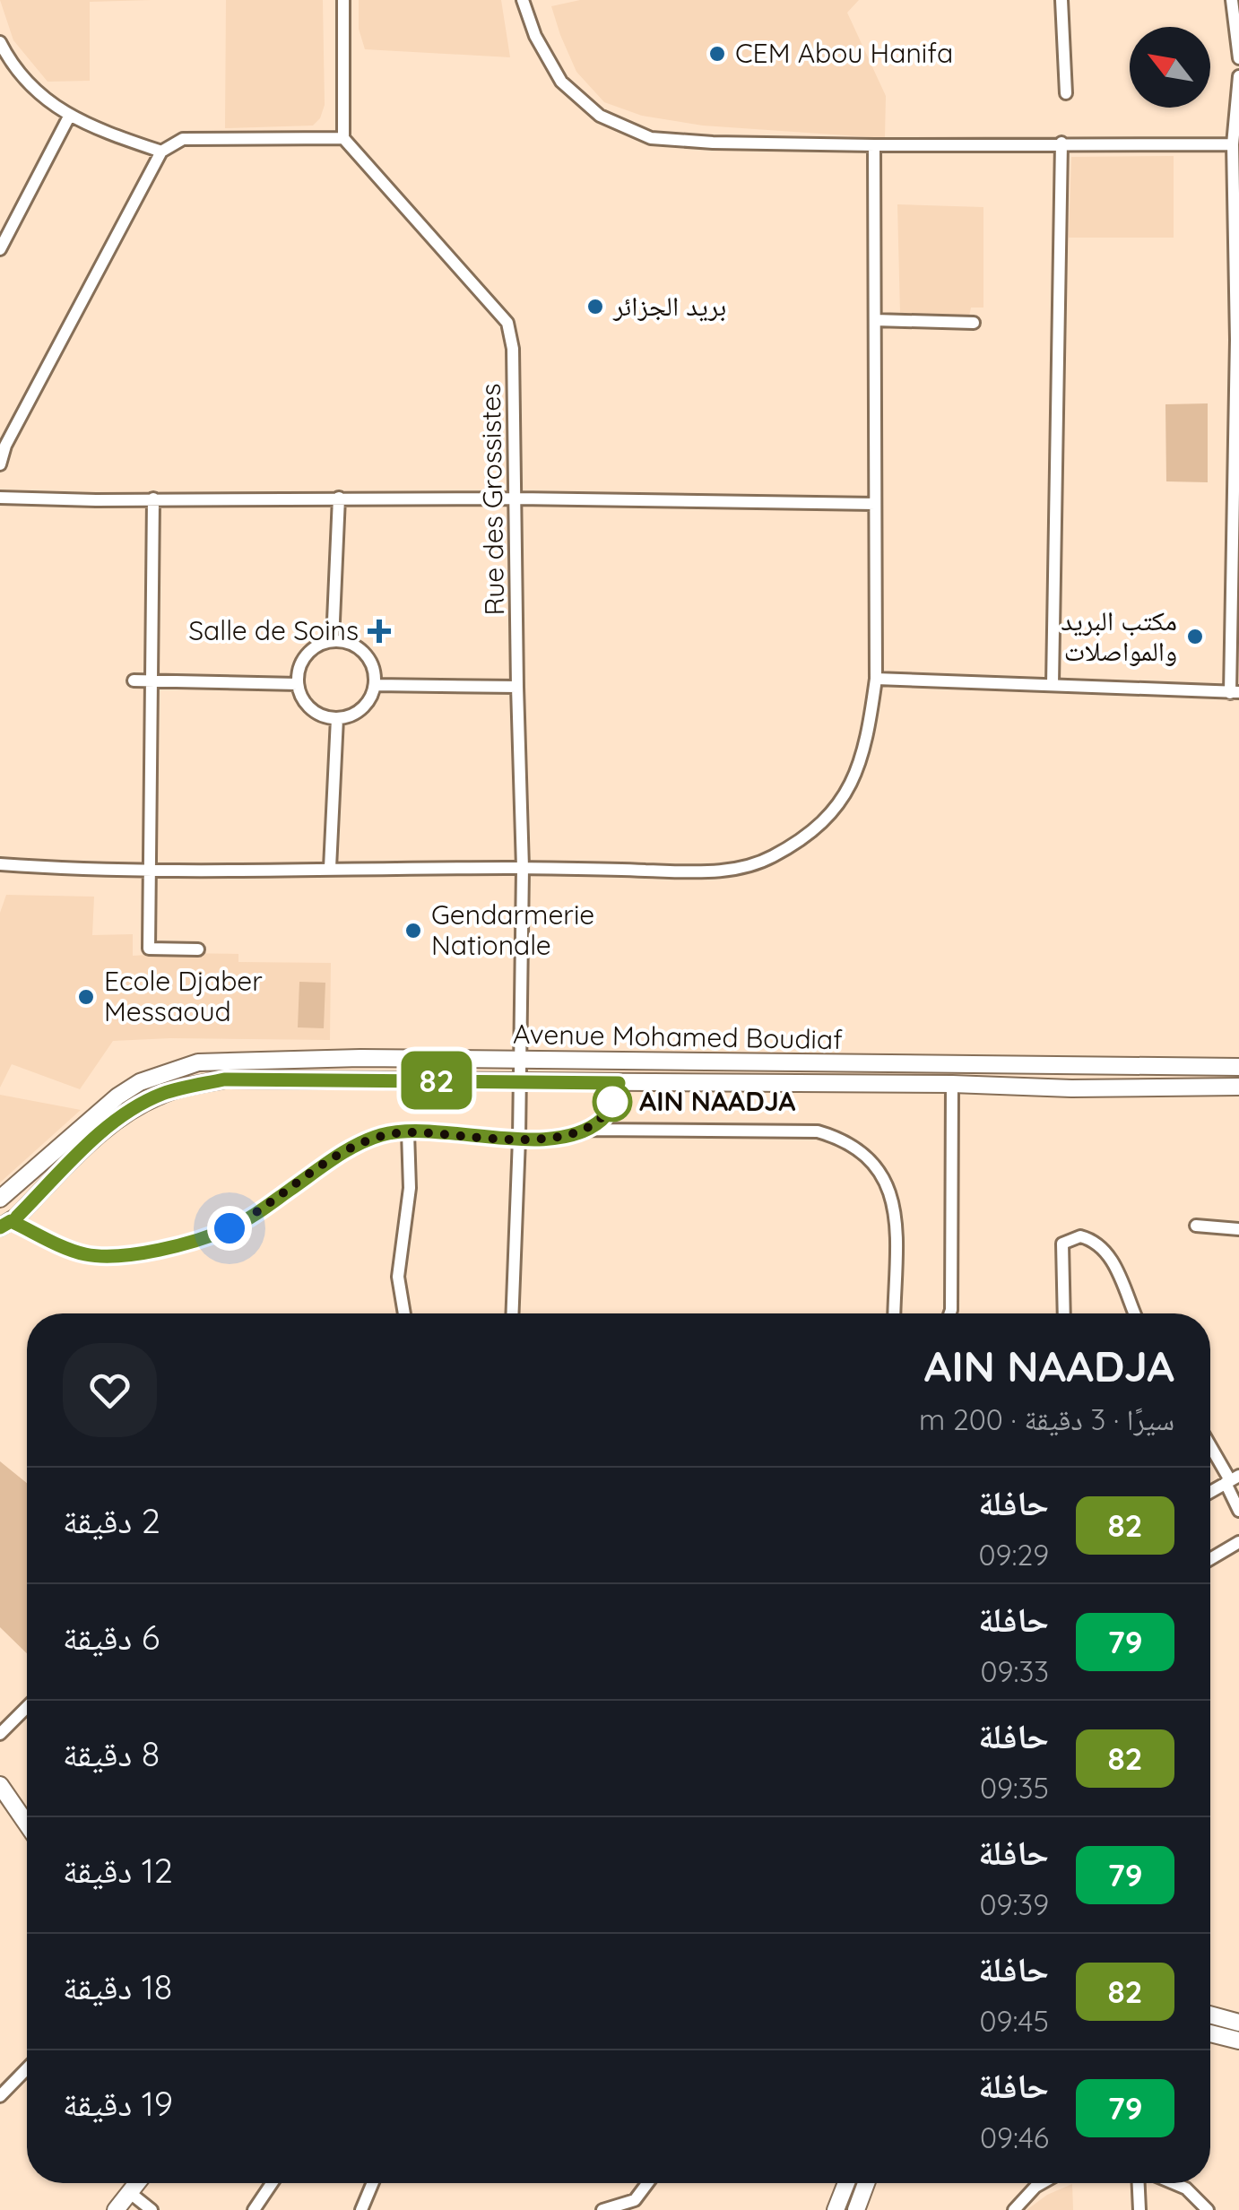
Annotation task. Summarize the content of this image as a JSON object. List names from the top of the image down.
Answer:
{
  "streets": {
    "main road": ["Avenue Mohamed Boudiaf"],
    "street": ["Rue des Grossistes"]
  },
  "crossings": [
    ["Rue des Grossistes", "Avenue Mohamed Boudiaf"]
  ],
  "places": {
    "other": [
      "CEM Abou Hanifa",
      "بريد الجزائر",
      "مكتب البريد والمواصلات",
      "Gendarmerie Nationale",
      "Ecole Djaber Messaoud",
      "AIN NAADJA"
    ],
    "health": ["Salle de Soins"]
  },
  "lines": ["bus line 82"],
  "north": "top left",
  "page": {
    "on_map": "82",
    "heading": ["AIN NAADJA", "سيرًا · 3 دقيقة · 200 m"],
    "list": [
      {
        "mark": "82",
        "name": "حافلة",
        "note": "09:29",
        "value": "2 دقيقة"
      },
      {
        "mark": "79",
        "name": "حافلة",
        "note": "09:33",
        "value": "6 دقيقة"
      },
      {
        "mark": "82",
        "name": "حافلة",
        "note": "09:35",
        "value": "8 دقيقة"
      },
      {
        "mark": "79",
        "name": "حافلة",
        "note": "09:39",
        "value": "12 دقيقة"
      },
      {
        "mark": "82",
        "name": "حافلة",
        "note": "09:45",
        "value": "18 دقيقة"
      },
      {
        "mark": "79",
        "name": "حافلة",
        "note": "09:46",
        "value": "19 دقيقة"
      }
    ]
  }
}
